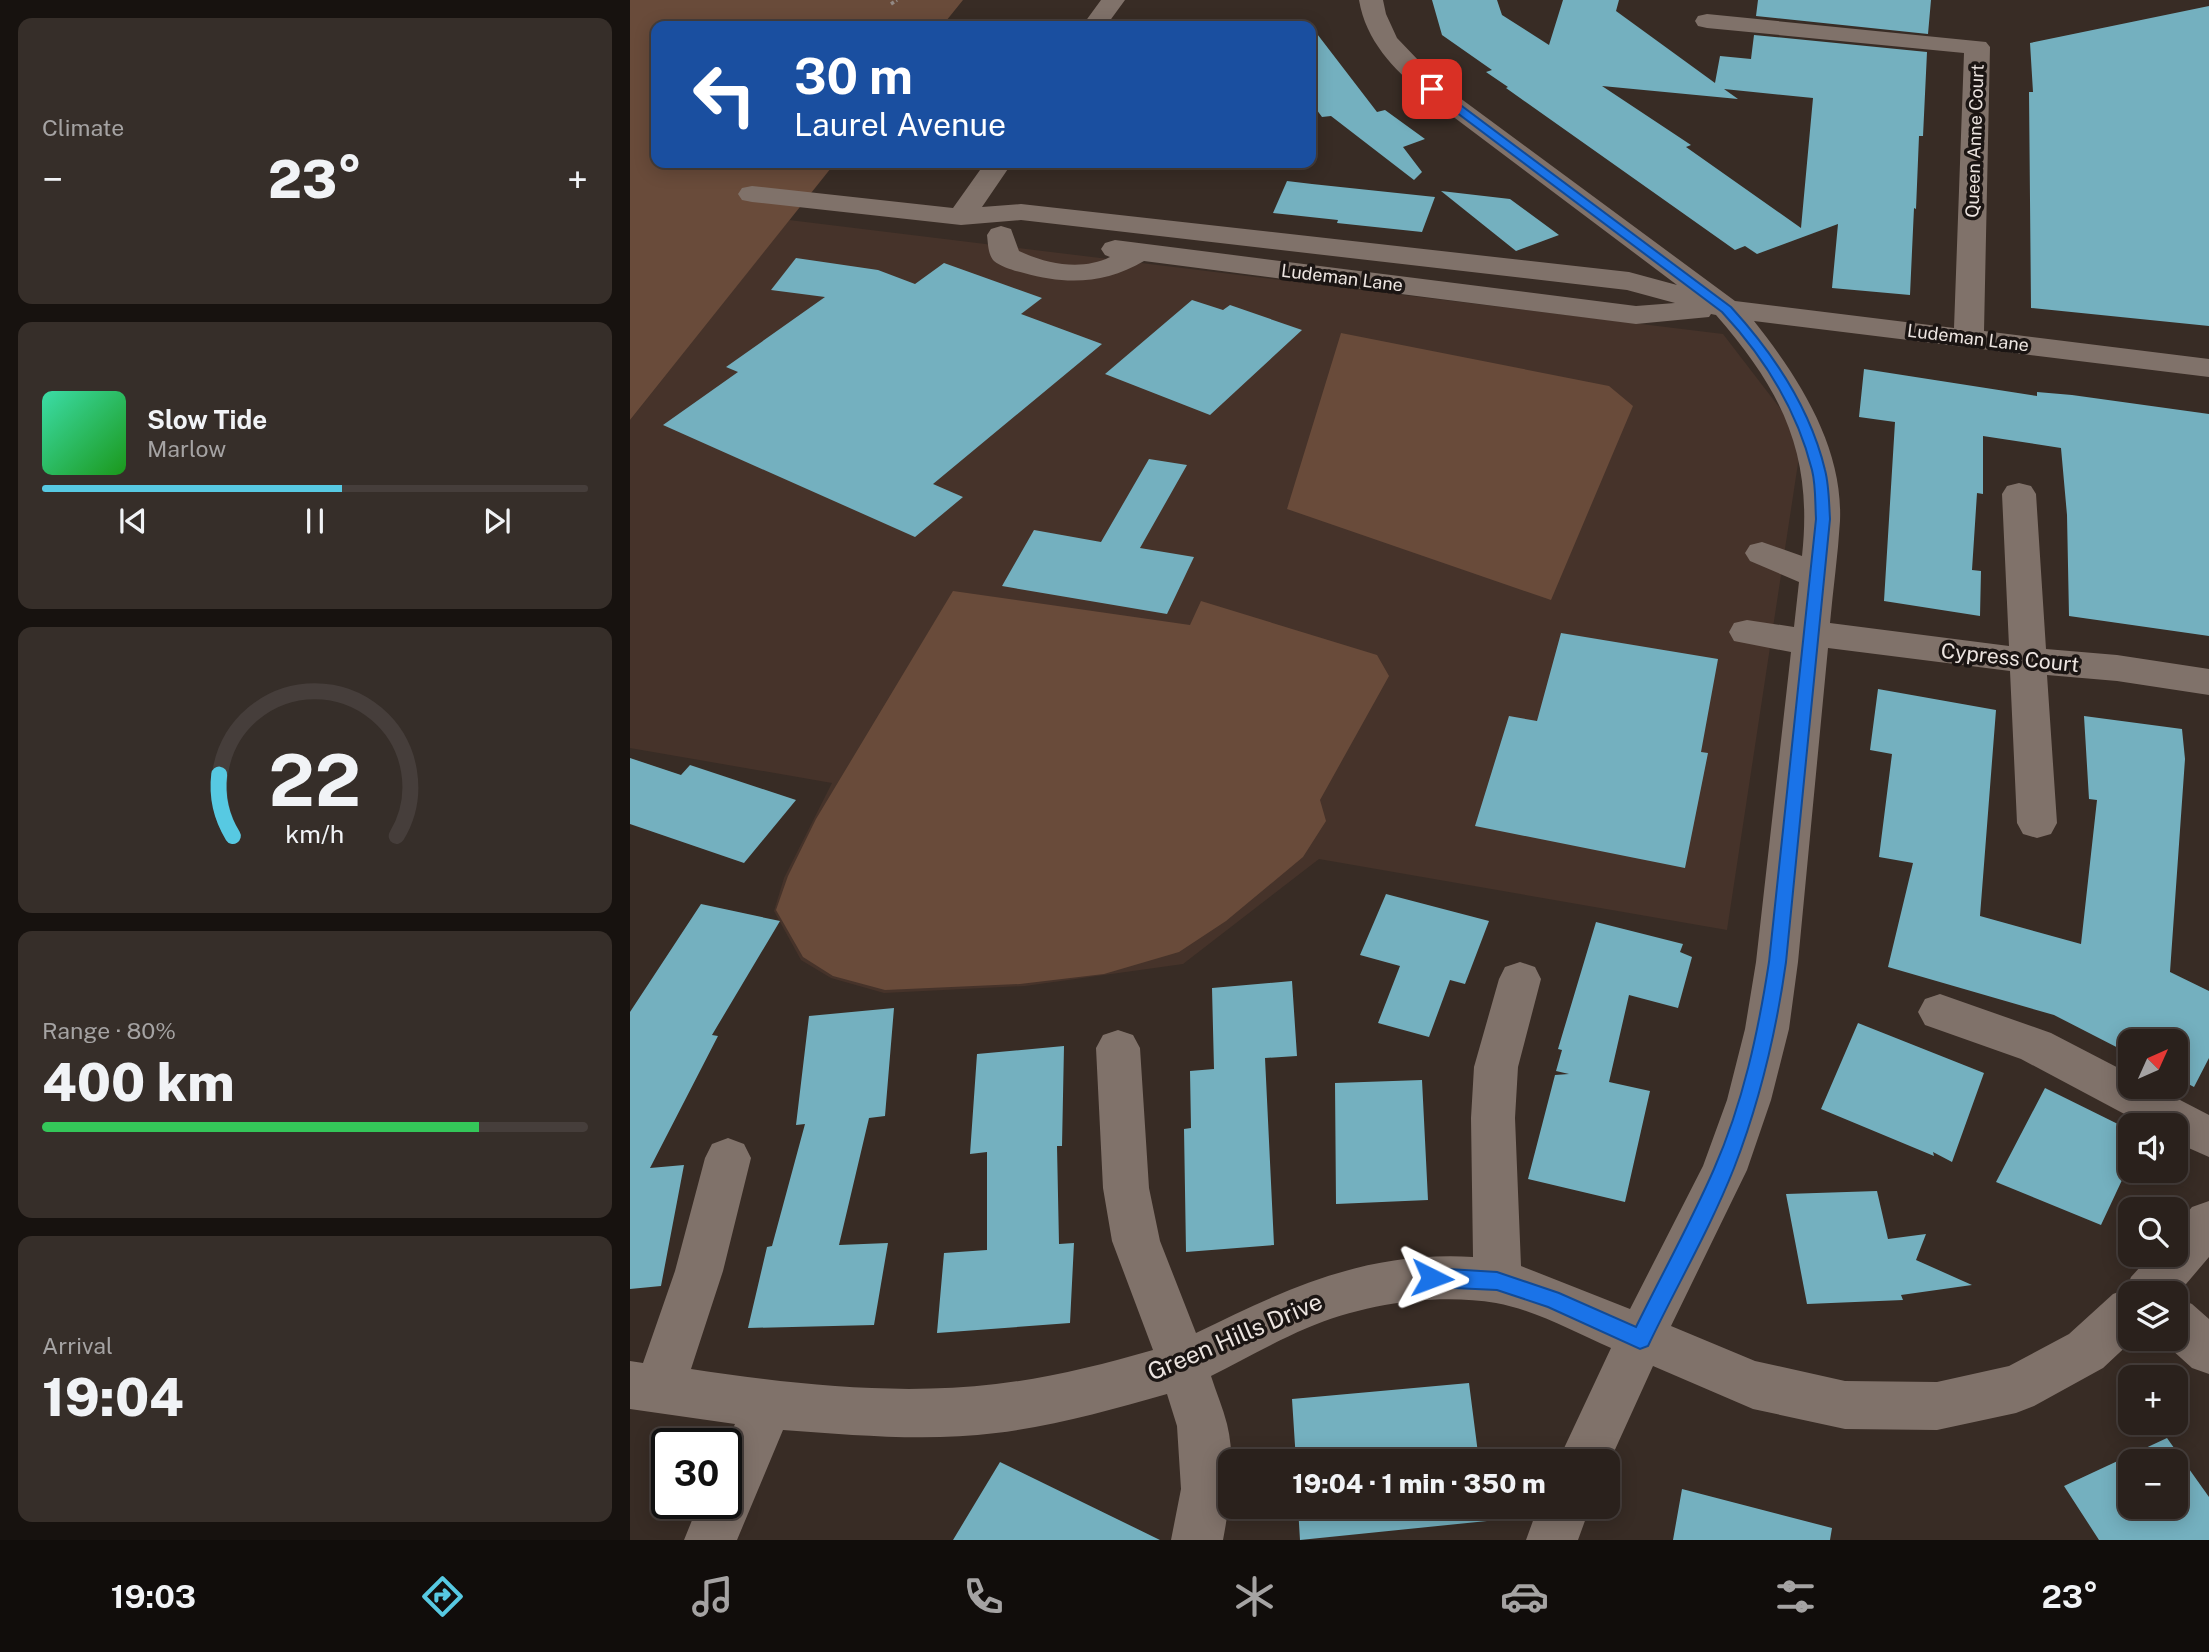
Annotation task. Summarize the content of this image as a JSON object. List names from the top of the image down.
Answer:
{
  "streets": {
    "street": [
      "Queen Anne Court",
      "Ludeman Lane",
      "Cypress Court",
      "Green Hills Drive"
    ]
  },
  "crossings": [
    ["Queen Anne Court", "Ludeman Lane"]
  ],
  "north": "top right",
  "page": {
    "tile": [
      "Climate",
      ["Range · 80%", "400 km"],
      ["Arrival", "19:04"]
    ],
    "turn": ["30 m", "Laurel Avenue"],
    "heat": ["−", "23°", "+"],
    "song": ["Slow Tide", "Marlow"],
    "map_buttons": ["+", "−"],
    "limit": "30",
    "trip": "19:04 · 1 min · 350 m",
    "tabs": ["19:03", "23°"],
    "gauge": ["22", "km/h"]
  }
}
